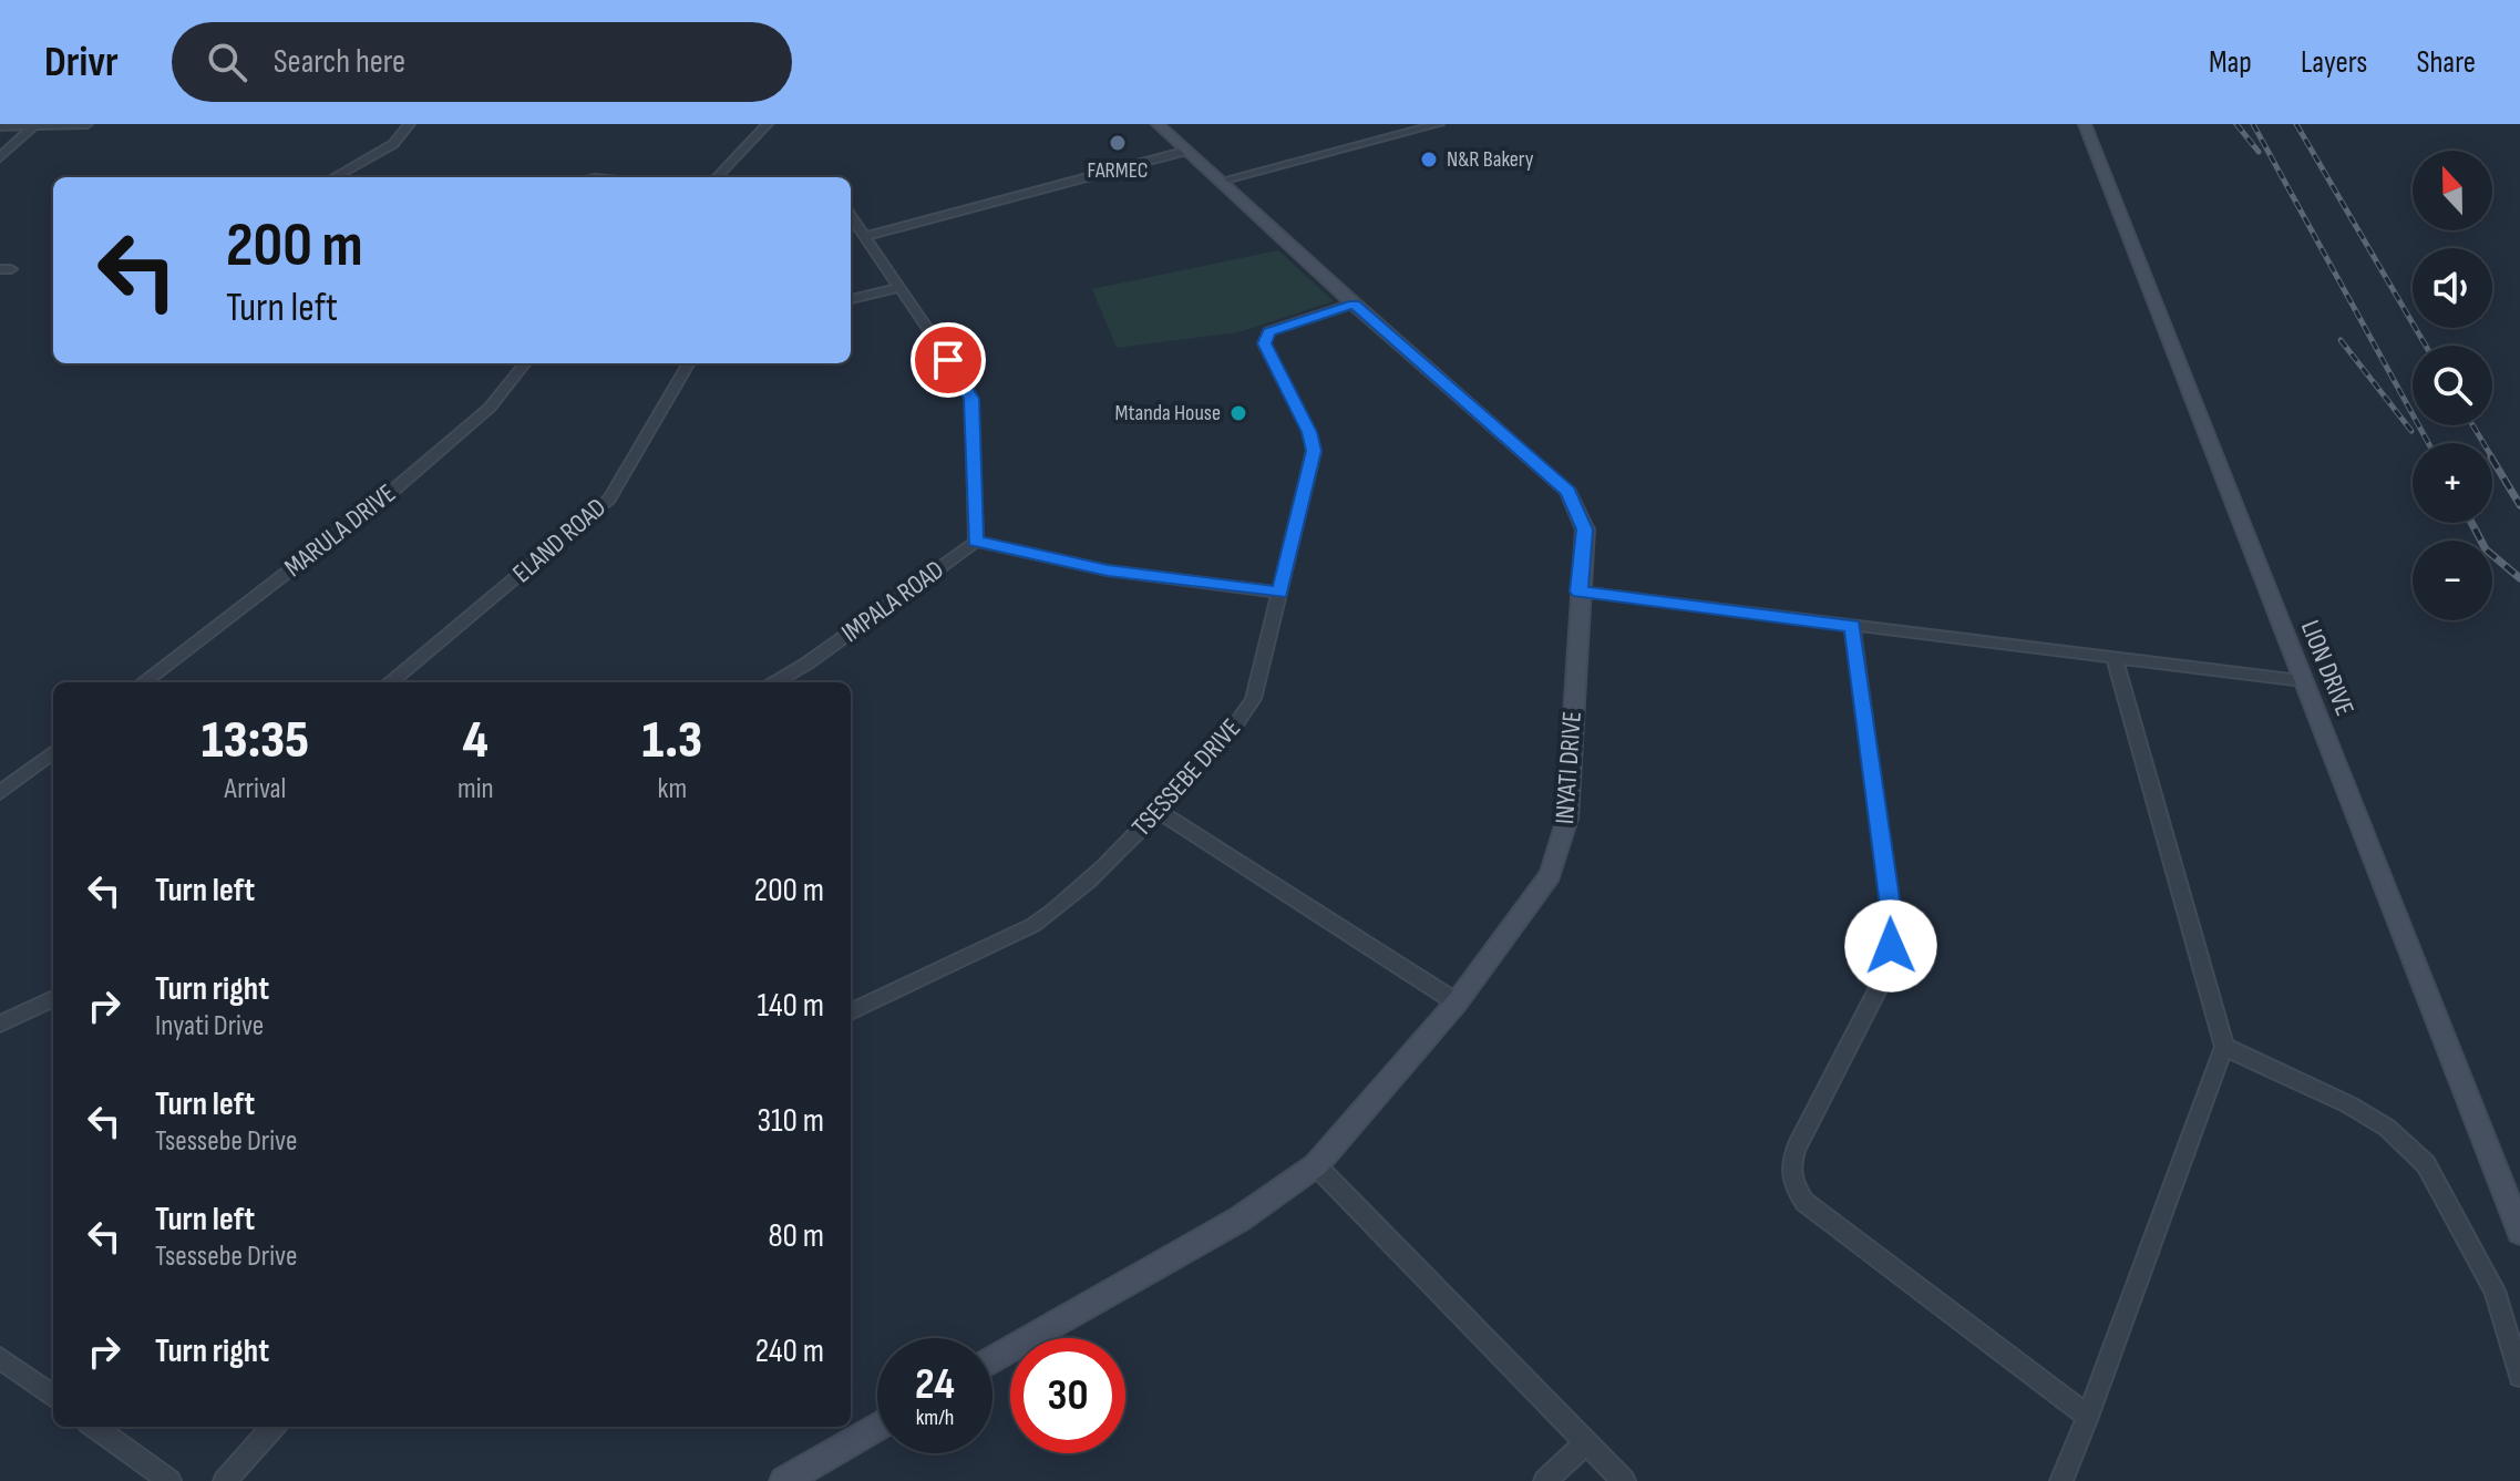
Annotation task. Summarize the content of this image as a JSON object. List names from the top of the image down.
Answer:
{
  "streets": {
    "street": [
      "MARULA DRIVE",
      "ELAND ROAD",
      "IMPALA ROAD",
      "LION DRIVE",
      "INYATI DRIVE",
      "TSESSEBE DRIVE"
    ]
  },
  "crossings": [
    ["INYATI DRIVE", "TSESSEBE DRIVE"]
  ],
  "places": ["FARMEC", "N&R Bakery", "Mtanda House"],
  "north": "top",
  "page": {
    "header": "Drivr",
    "search": "Search here",
    "nav": ["Map", "Layers", "Share"],
    "map_buttons": ["+", "−"],
    "turn": ["200 m", "Turn left"],
    "eta": [
      "13:35",
      "Arrival",
      "4",
      "min",
      "1.3",
      "km"
    ],
    "list": [
      {
        "name": "Turn left",
        "value": "200 m"
      },
      {
        "name": "Turn right",
        "note": "Inyati Drive",
        "value": "140 m"
      },
      {
        "name": "Turn left",
        "note": "Tsessebe Drive",
        "value": "310 m"
      },
      {
        "name": "Turn left",
        "note": "Tsessebe Drive",
        "value": "80 m"
      },
      {
        "name": "Turn right",
        "value": "240 m"
      }
    ],
    "speed": "24 km/h",
    "limit": "30"
  }
}
